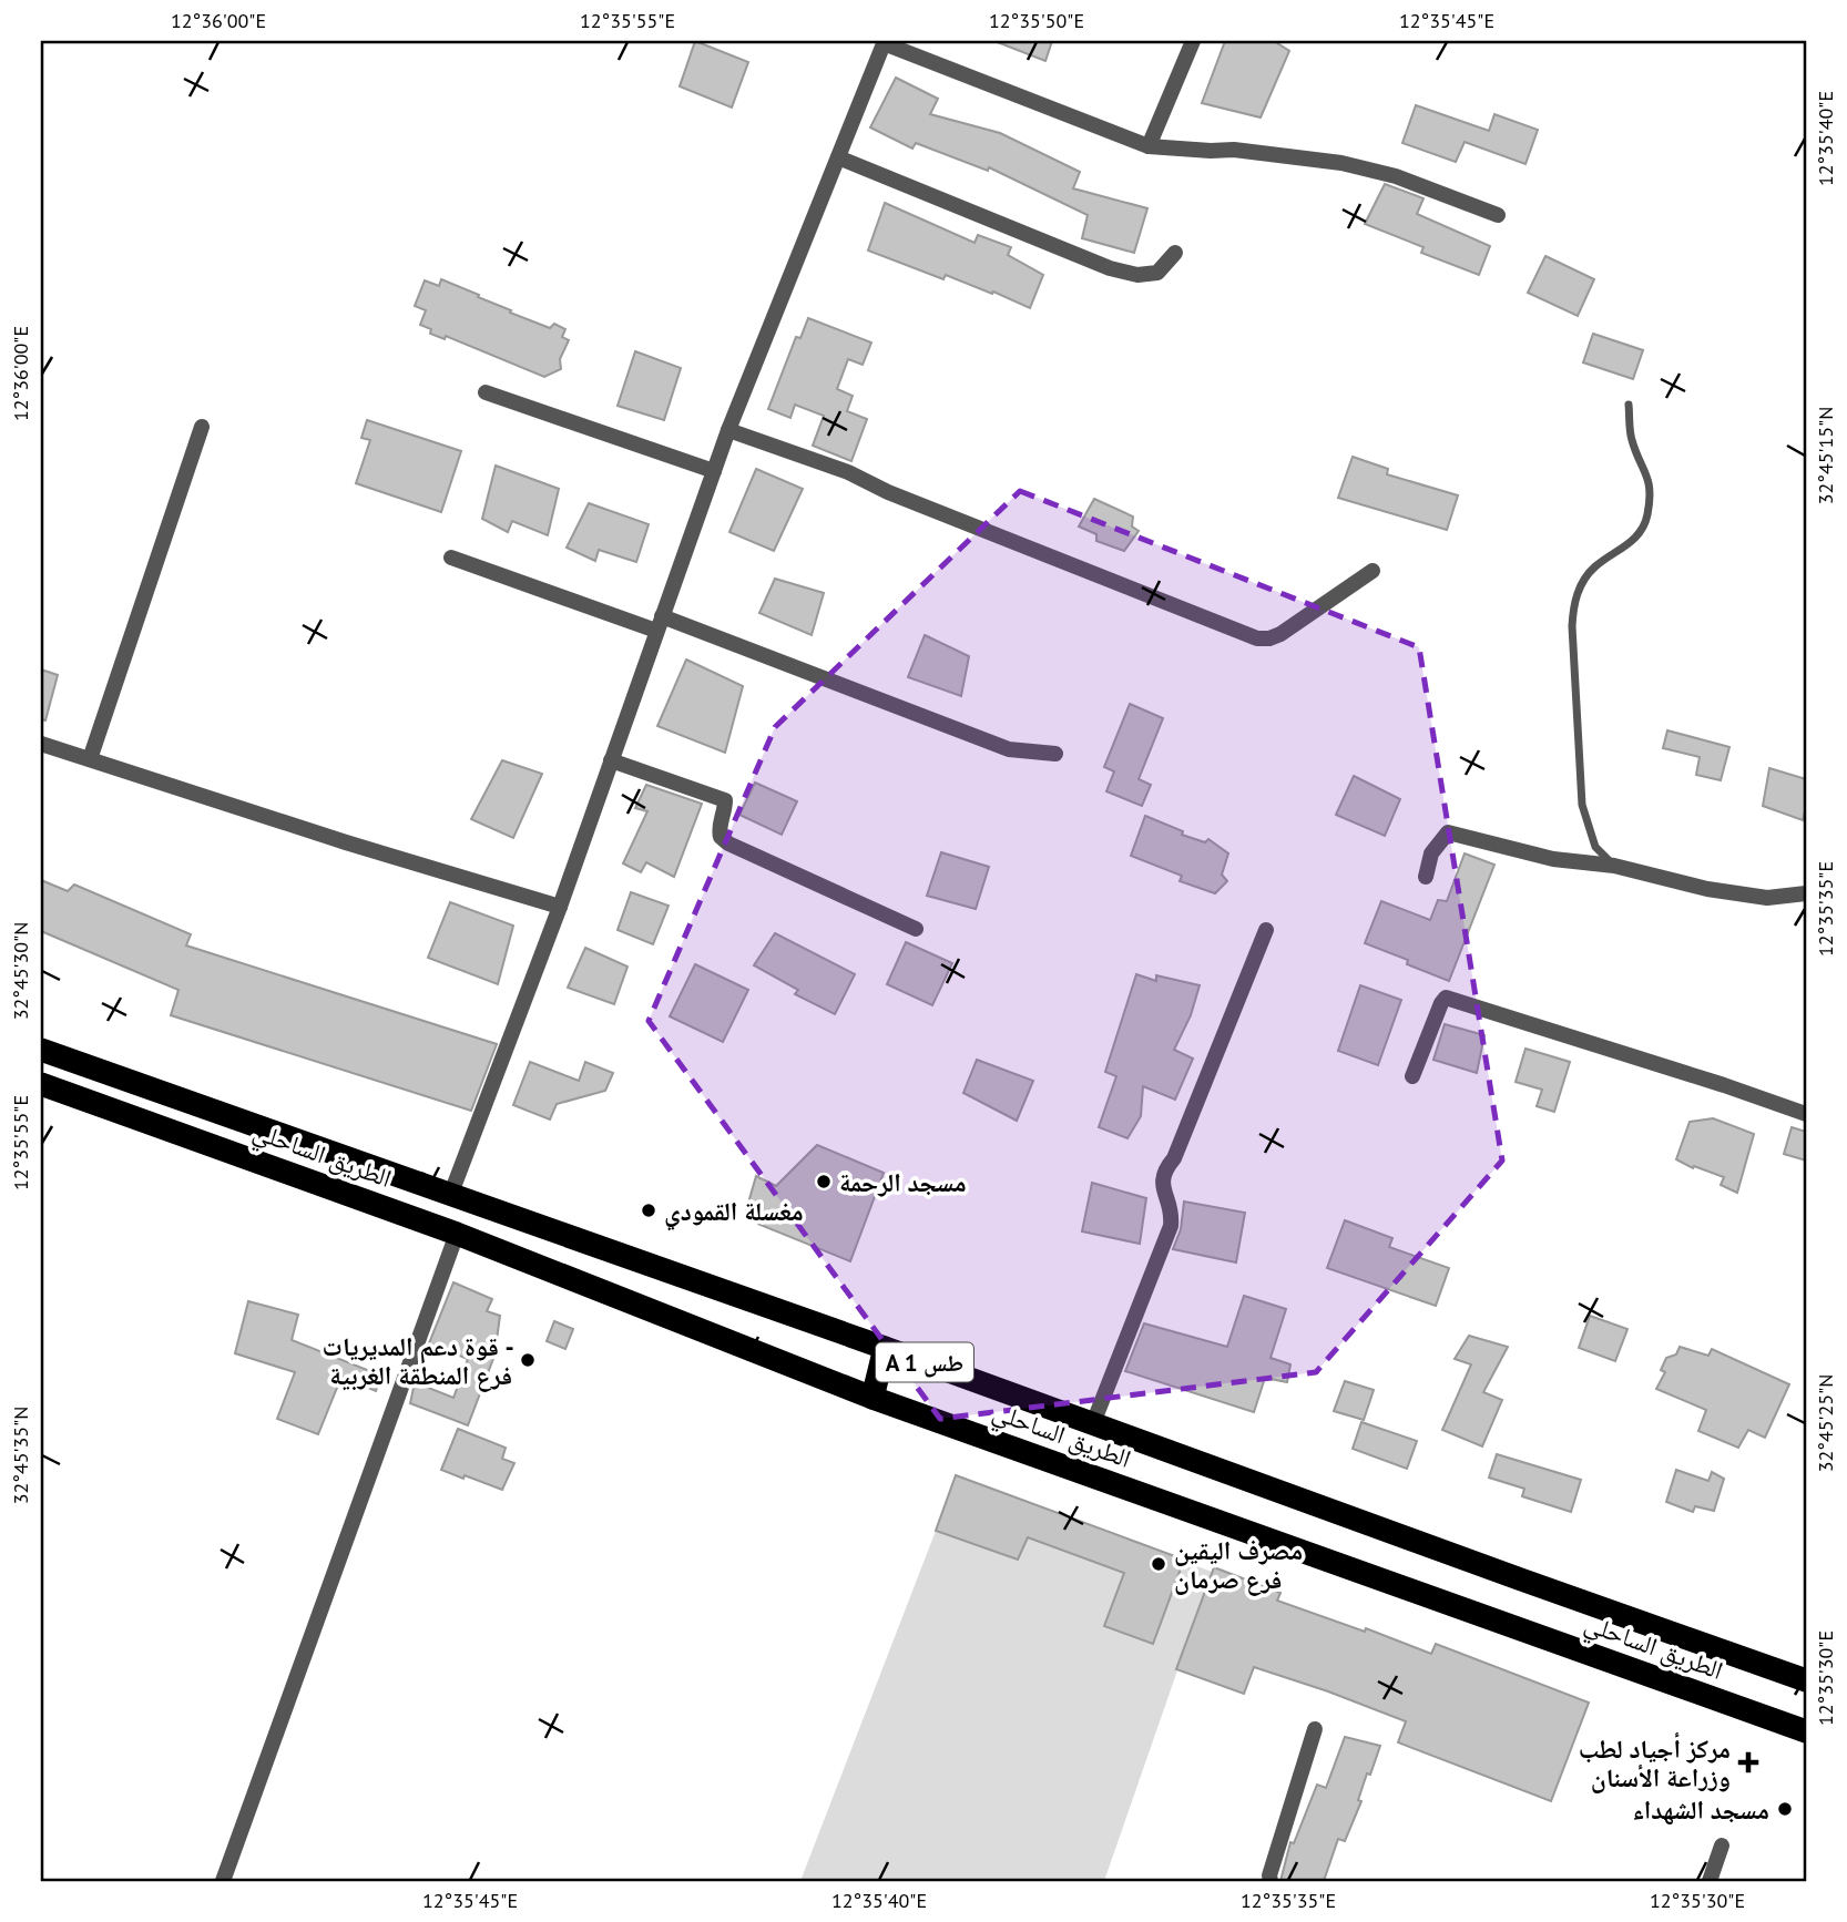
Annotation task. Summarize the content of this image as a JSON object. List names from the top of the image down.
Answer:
{
  "streets": {
    "highway": ["الطريق الساحلي", "A 1 طس"]
  },
  "places": {
    "other": [
      "مسجد الرحمة",
      "مغسلة القمودي",
      "قوة دعم المديريات - فرع المنطقة الغربية",
      "مصرف اليقين فرع صرمان",
      "مسجد الشهداء"
    ],
    "health": ["مركز أجياد لطب وزراعة الأسنان"]
  },
  "coordinates": [
    "12°36'00\"E",
    "12°35'55\"E",
    "12°35'50\"E",
    "12°35'45\"E",
    "12°35'40\"E",
    "32°45'15\"N",
    "12°35'35\"E",
    "32°45'30\"N",
    "32°45'25\"N",
    "32°45'35\"N",
    "12°35'30\"E"
  ]
}
